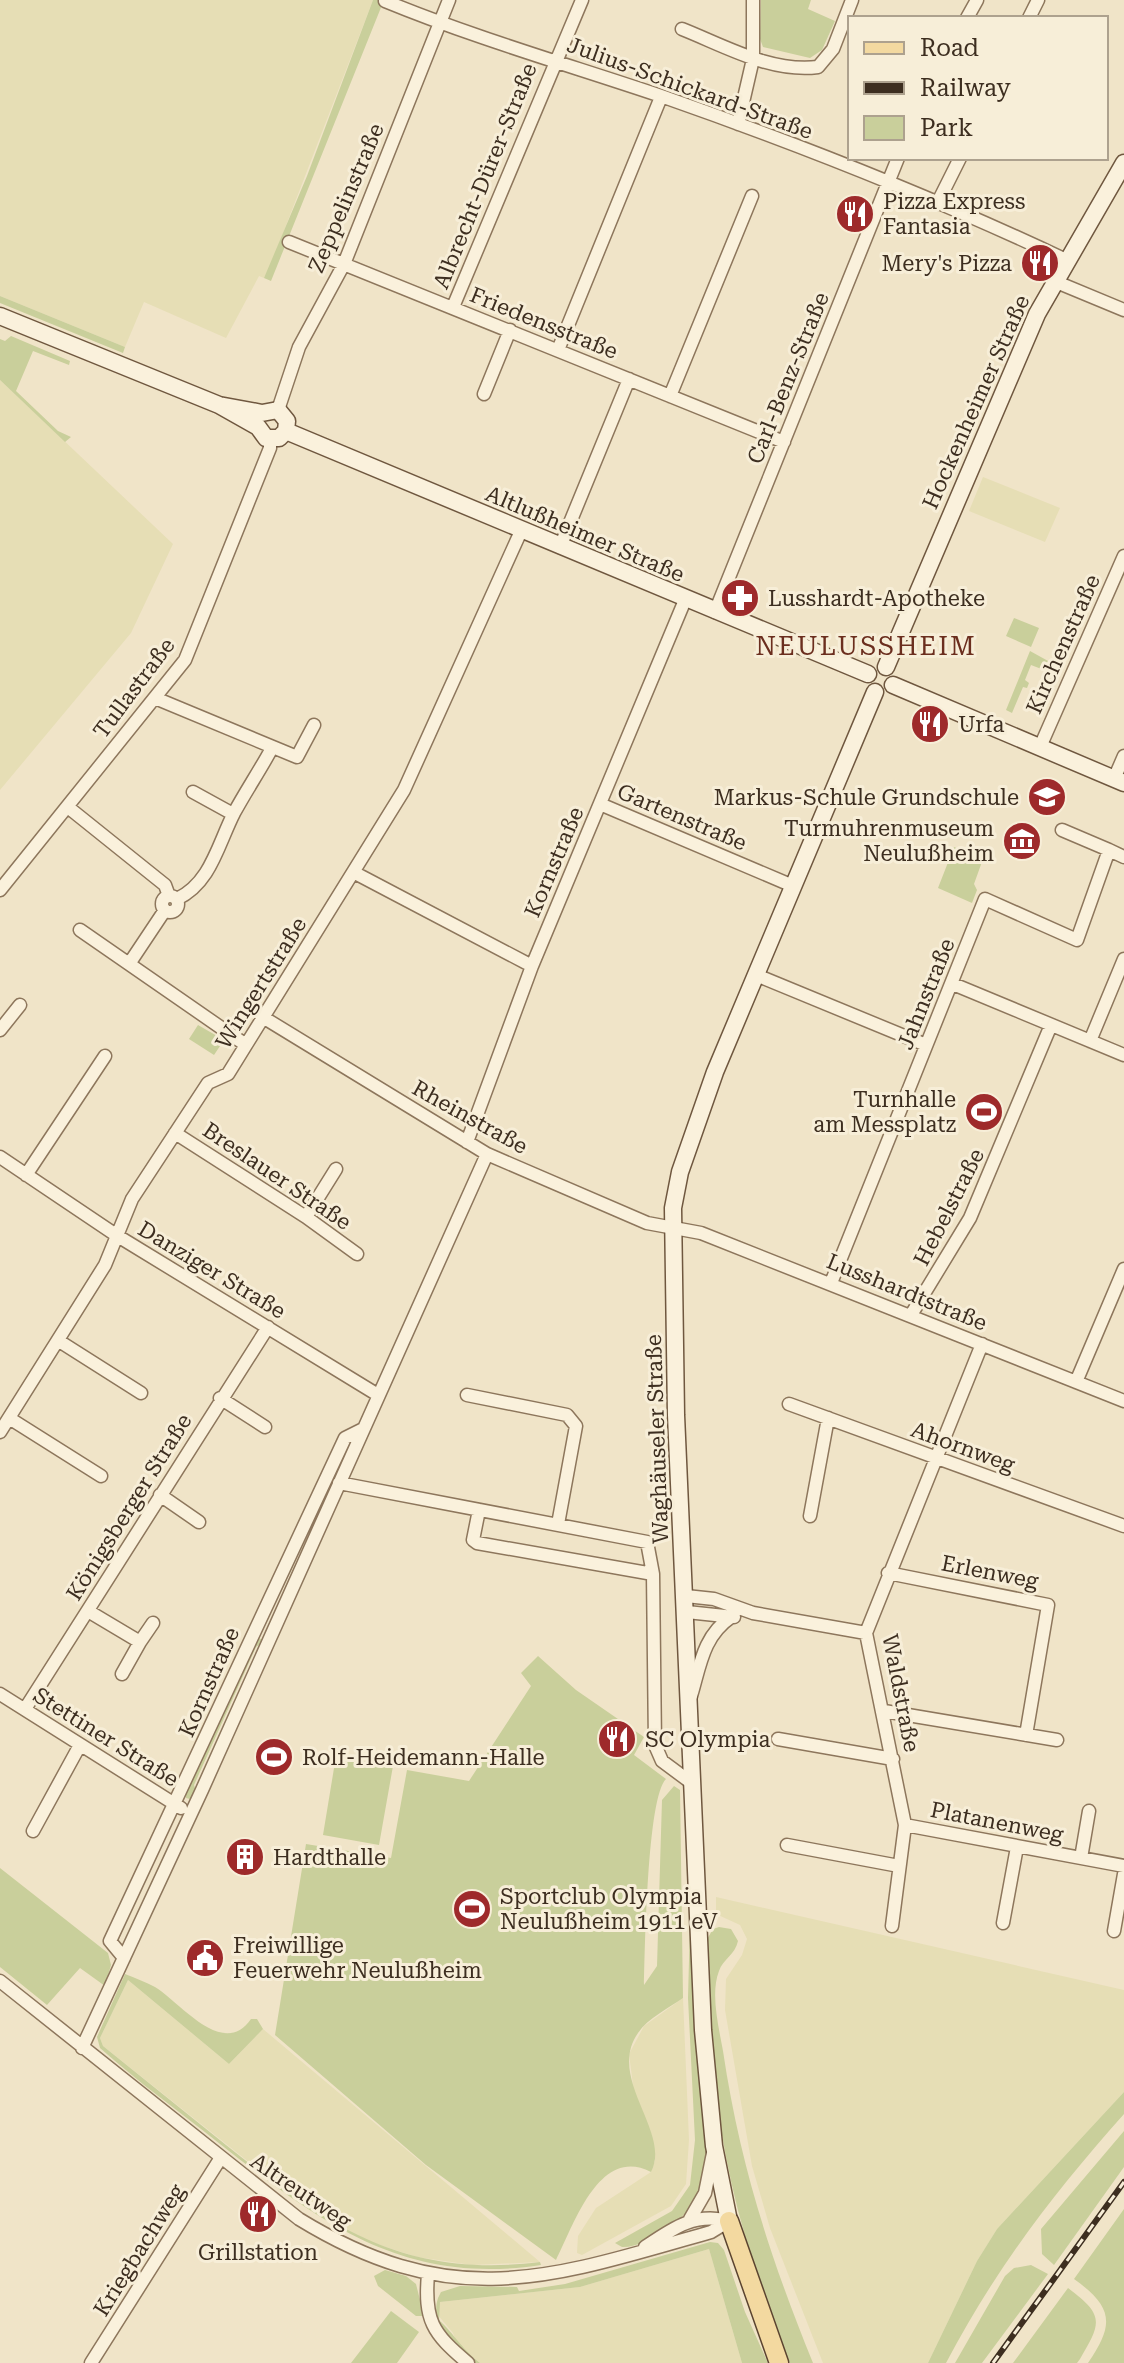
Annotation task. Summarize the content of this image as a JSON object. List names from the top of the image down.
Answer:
{
  "streets": {
    "street": [
      "Julius-Schickard-Straße",
      "Albrecht-Dürer-Straße",
      "Zeppelinstraße",
      "Friedensstraße",
      "Carl-Benz-Straße",
      "Hockenheimer Straße",
      "Altlußheimer Straße",
      "Kirchenstraße",
      "Tullastraße",
      "Gartenstraße",
      "Kornstraße",
      "Wingertstraße",
      "Jahnstraße",
      "Rheinstraße",
      "Breslauer Straße",
      "Hebelstraße",
      "Danziger Straße",
      "Lusshardtstraße",
      "Waghäuseler Straße",
      "Ahornweg",
      "Königsberger Straße",
      "Erlenweg",
      "Waldstraße",
      "Stettiner Straße",
      "Platanenweg",
      "Altreutweg",
      "Kriegbachweg"
    ]
  },
  "crossings": [
    ["Julius-Schickard-Straße", "Albrecht-Dürer-Straße"],
    ["Julius-Schickard-Straße", "Zeppelinstraße"],
    ["Julius-Schickard-Straße", "Carl-Benz-Straße"],
    ["Julius-Schickard-Straße", "Hockenheimer Straße"],
    ["Albrecht-Dürer-Straße", "Friedensstraße"],
    ["Zeppelinstraße", "Friedensstraße"],
    ["Zeppelinstraße", "Altlußheimer Straße"],
    ["Zeppelinstraße", "Tullastraße"],
    ["Friedensstraße", "Carl-Benz-Straße"],
    ["Carl-Benz-Straße", "Altlußheimer Straße"],
    ["Hockenheimer Straße", "Altlußheimer Straße"],
    ["Hockenheimer Straße", "Waghäuseler Straße"],
    ["Altlußheimer Straße", "Tullastraße"],
    ["Altlußheimer Straße", "Kornstraße"],
    ["Altlußheimer Straße", "Wingertstraße"],
    ["Altlußheimer Straße", "Waghäuseler Straße"],
    ["Gartenstraße", "Kornstraße"],
    ["Gartenstraße", "Waghäuseler Straße"],
    ["Kornstraße", "Rheinstraße"],
    ["Kornstraße", "Danziger Straße"],
    ["Kornstraße", "Stettiner Straße"],
    ["Kornstraße", "Altreutweg"],
    ["Wingertstraße", "Rheinstraße"],
    ["Wingertstraße", "Breslauer Straße"],
    ["Wingertstraße", "Danziger Straße"],
    ["Jahnstraße", "Lusshardtstraße"],
    ["Rheinstraße", "Lusshardtstraße"],
    ["Rheinstraße", "Waghäuseler Straße"],
    ["Hebelstraße", "Lusshardtstraße"],
    ["Danziger Straße", "Königsberger Straße"],
    ["Lusshardtstraße", "Waghäuseler Straße"],
    ["Lusshardtstraße", "Waldstraße"],
    ["Waghäuseler Straße", "Altreutweg"],
    ["Ahornweg", "Waldstraße"],
    ["Königsberger Straße", "Stettiner Straße"],
    ["Erlenweg", "Waldstraße"],
    ["Waldstraße", "Platanenweg"],
    ["Altreutweg", "Kriegbachweg"]
  ],
  "districts": ["NEULUSSHEIM"],
  "places": {
    "restaurant": [
      "Pizza Express Fantasia",
      "Mery's Pizza",
      "Urfa",
      "SC Olympia",
      "Grillstation"
    ],
    "pharmacy": ["Lusshardt-Apotheke"],
    "school or university": ["Markus-Schule Grundschule"],
    "museum": ["Turmuhrenmuseum Neulußheim"],
    "sports": ["Turnhalle am Messplatz", "Rolf-Heidemann-Halle", "Sportclub Olympia Neulußheim 1911 eV"],
    "building": ["Hardthalle"],
    "public building": ["Freiwillige Feuerwehr Neulußheim"]
  },
  "legend": ["Road", "Railway", "Park"]
}
